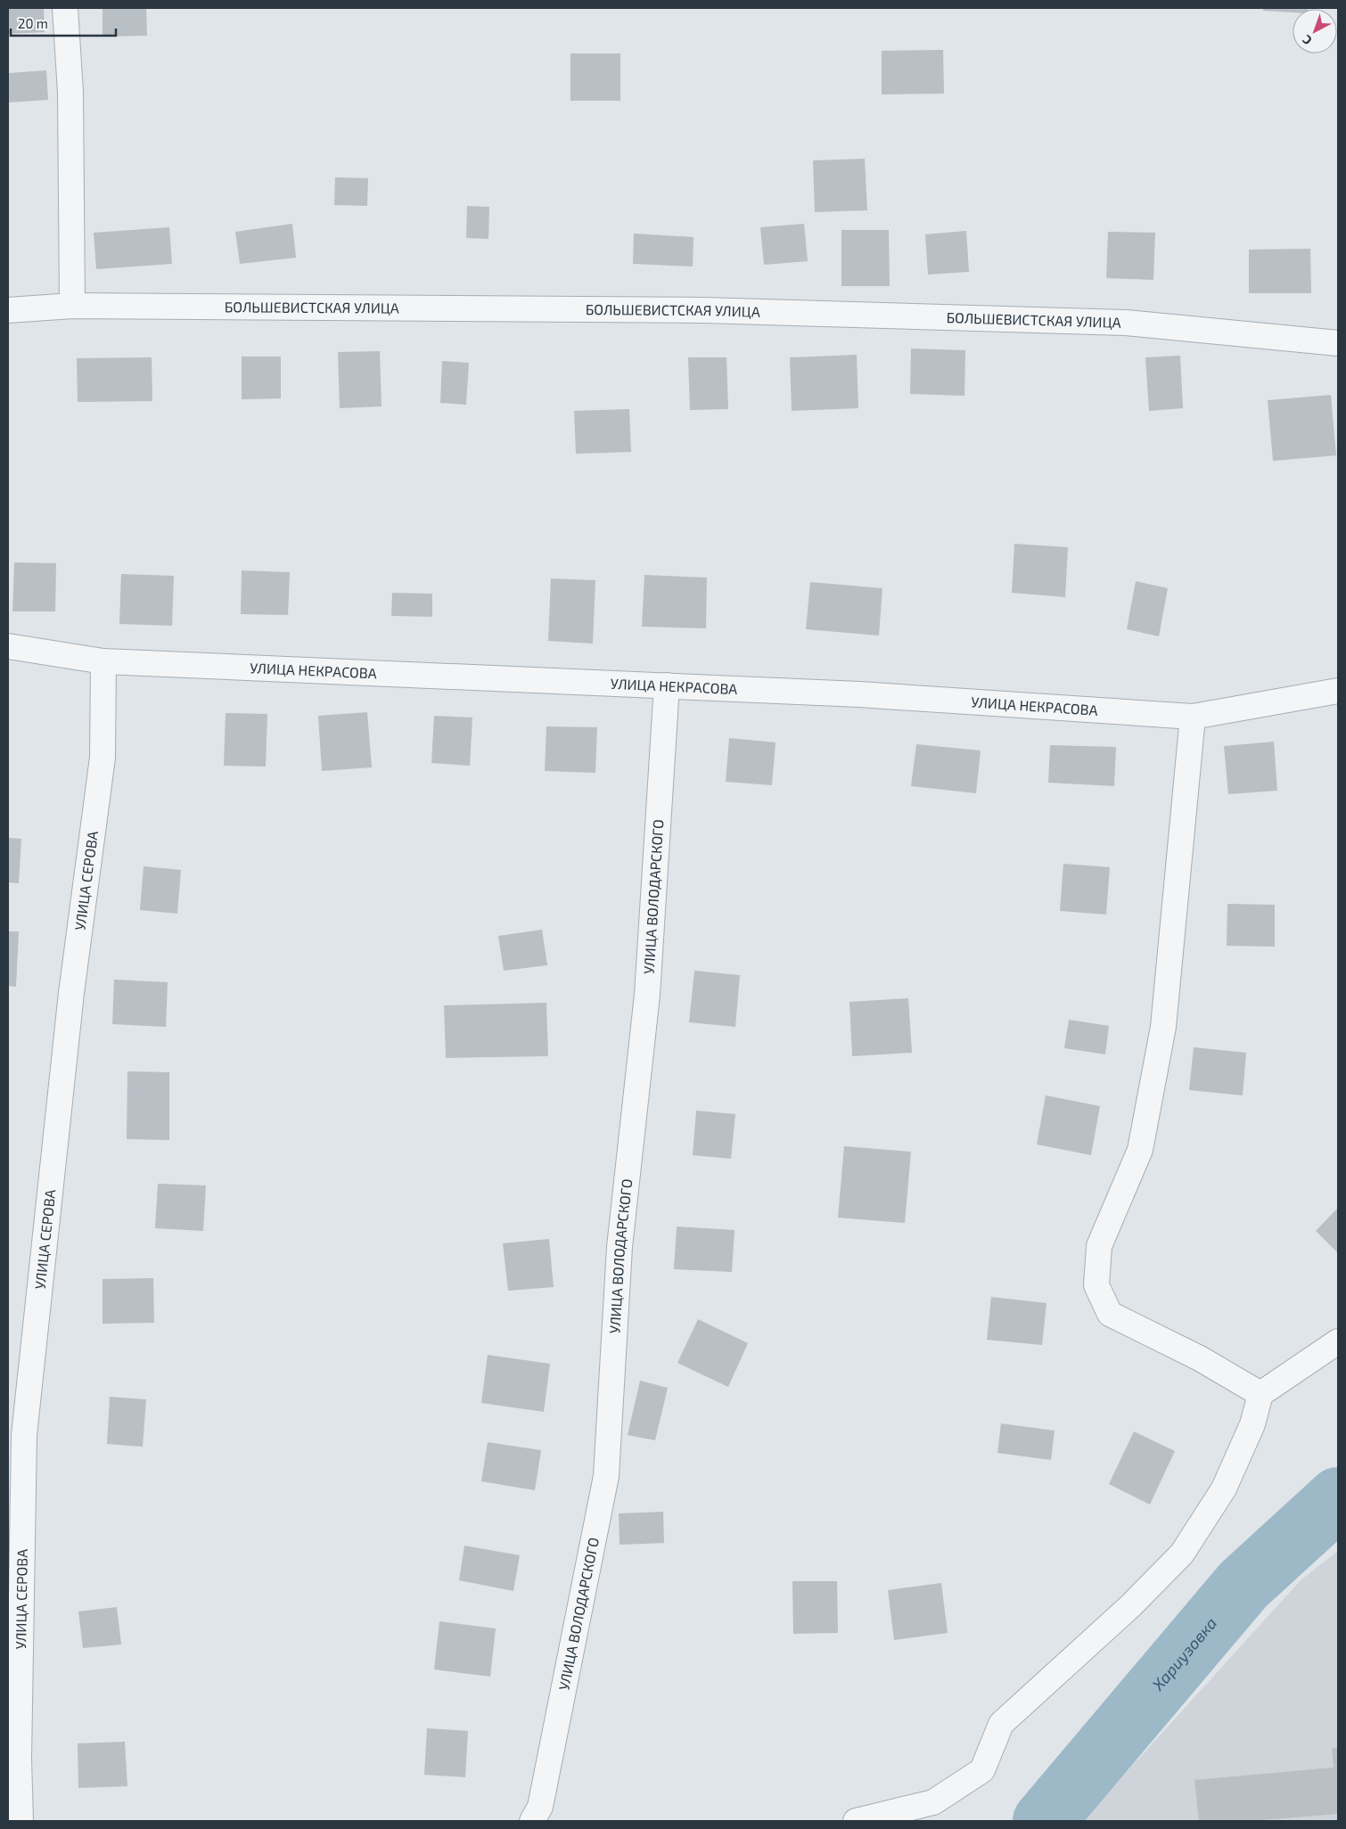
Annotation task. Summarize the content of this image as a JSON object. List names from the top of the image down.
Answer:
{
  "streets": {
    "street": [
      "БОЛЬШЕВИСТСКАЯ УЛИЦА",
      "УЛИЦА НЕКРАСОВА",
      "УЛИЦА СЕРОВА",
      "УЛИЦА ВОЛОДАРСКОГО"
    ]
  },
  "crossings": [
    ["УЛИЦА НЕКРАСОВА", "УЛИЦА СЕРОВА"],
    ["УЛИЦА НЕКРАСОВА", "УЛИЦА ВОЛОДАРСКОГО"]
  ],
  "water": ["Хариузовка"],
  "scale_bar": "20 m",
  "north": "bottom left"
}
